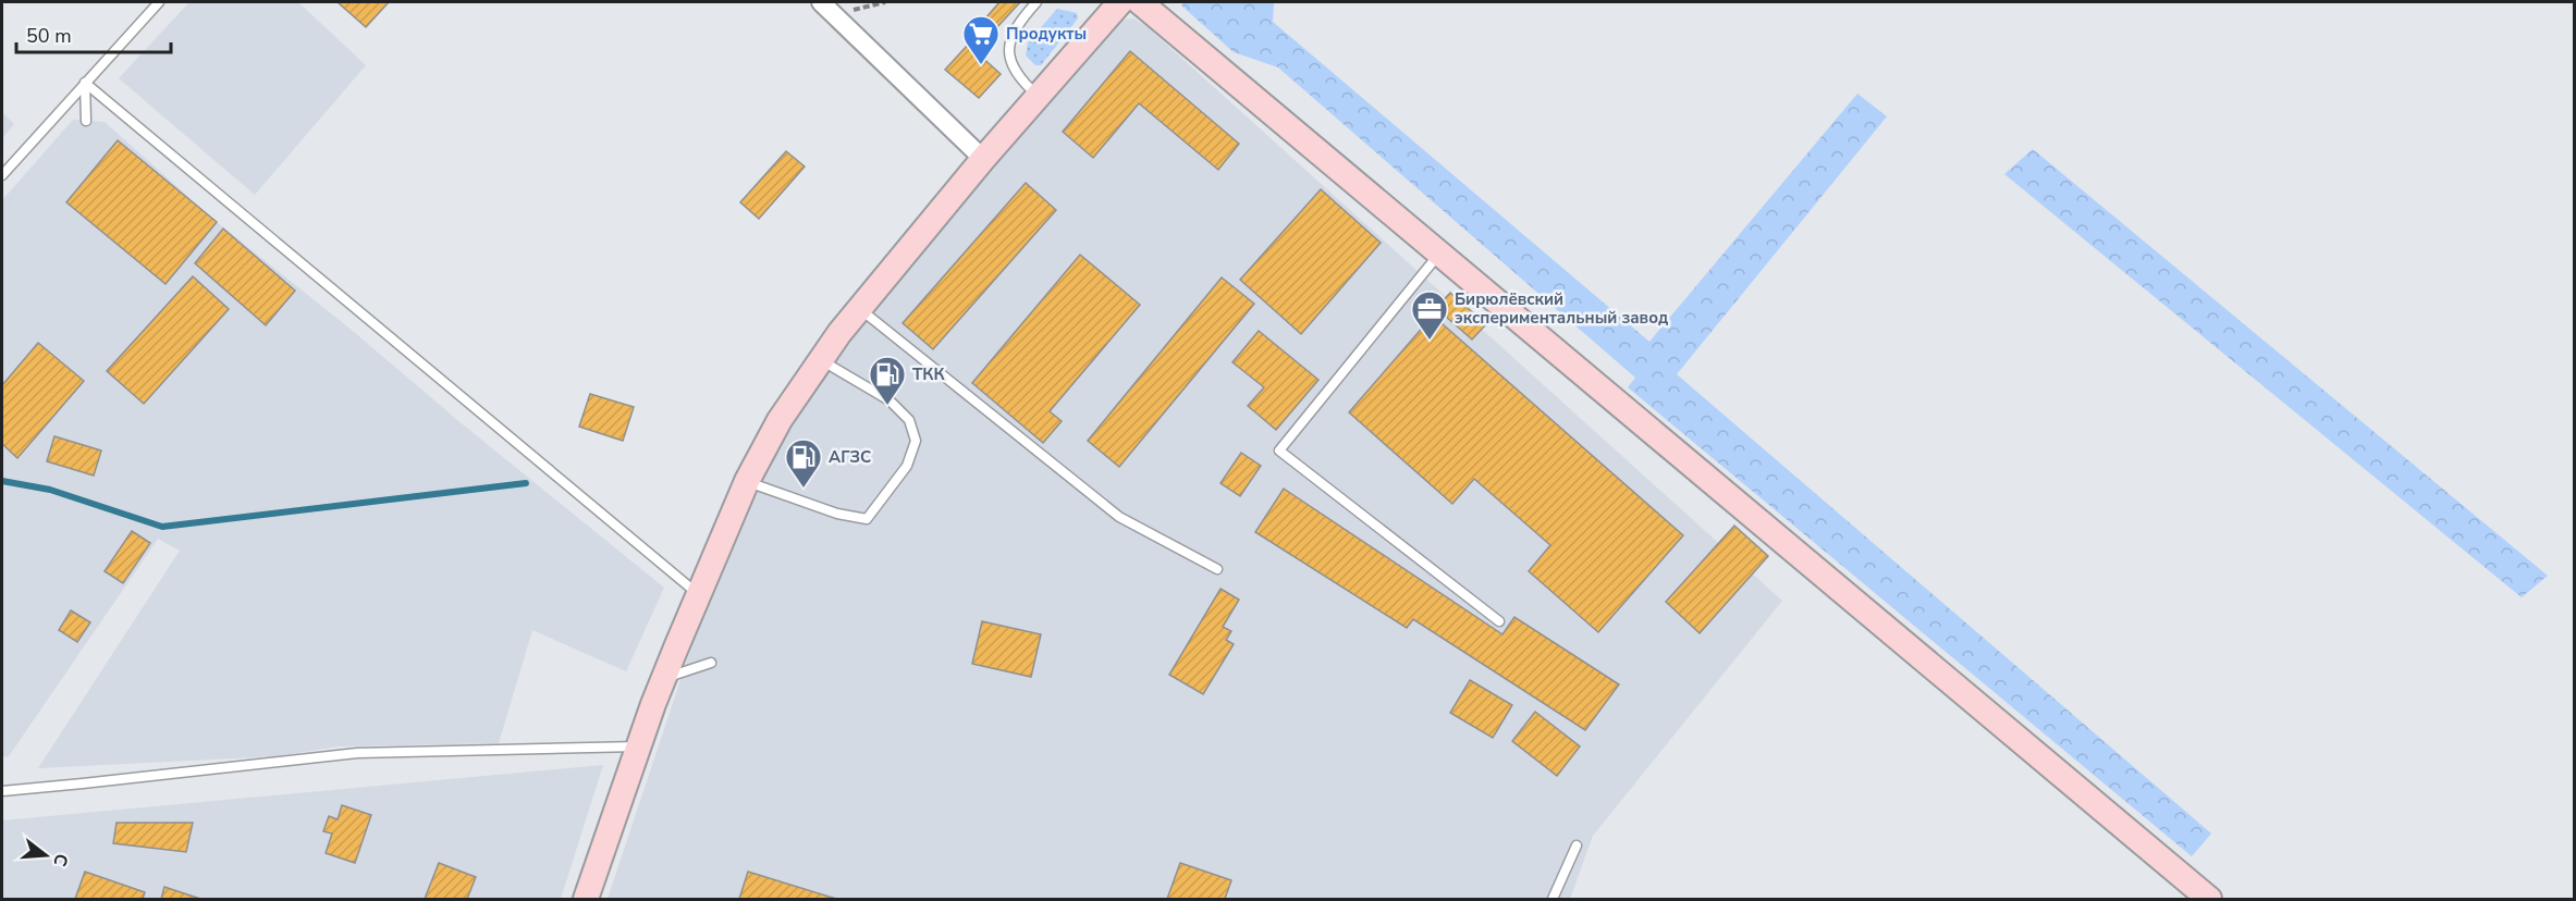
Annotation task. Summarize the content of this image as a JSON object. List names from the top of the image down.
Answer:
{
  "places": {
    "supermarket": ["Продукты"],
    "office": ["Бирюлёвский экспериментальный завод"],
    "fuel station": ["ТКК", "АГЗС"]
  },
  "scale_bar": "50 m",
  "north": "right"
}
